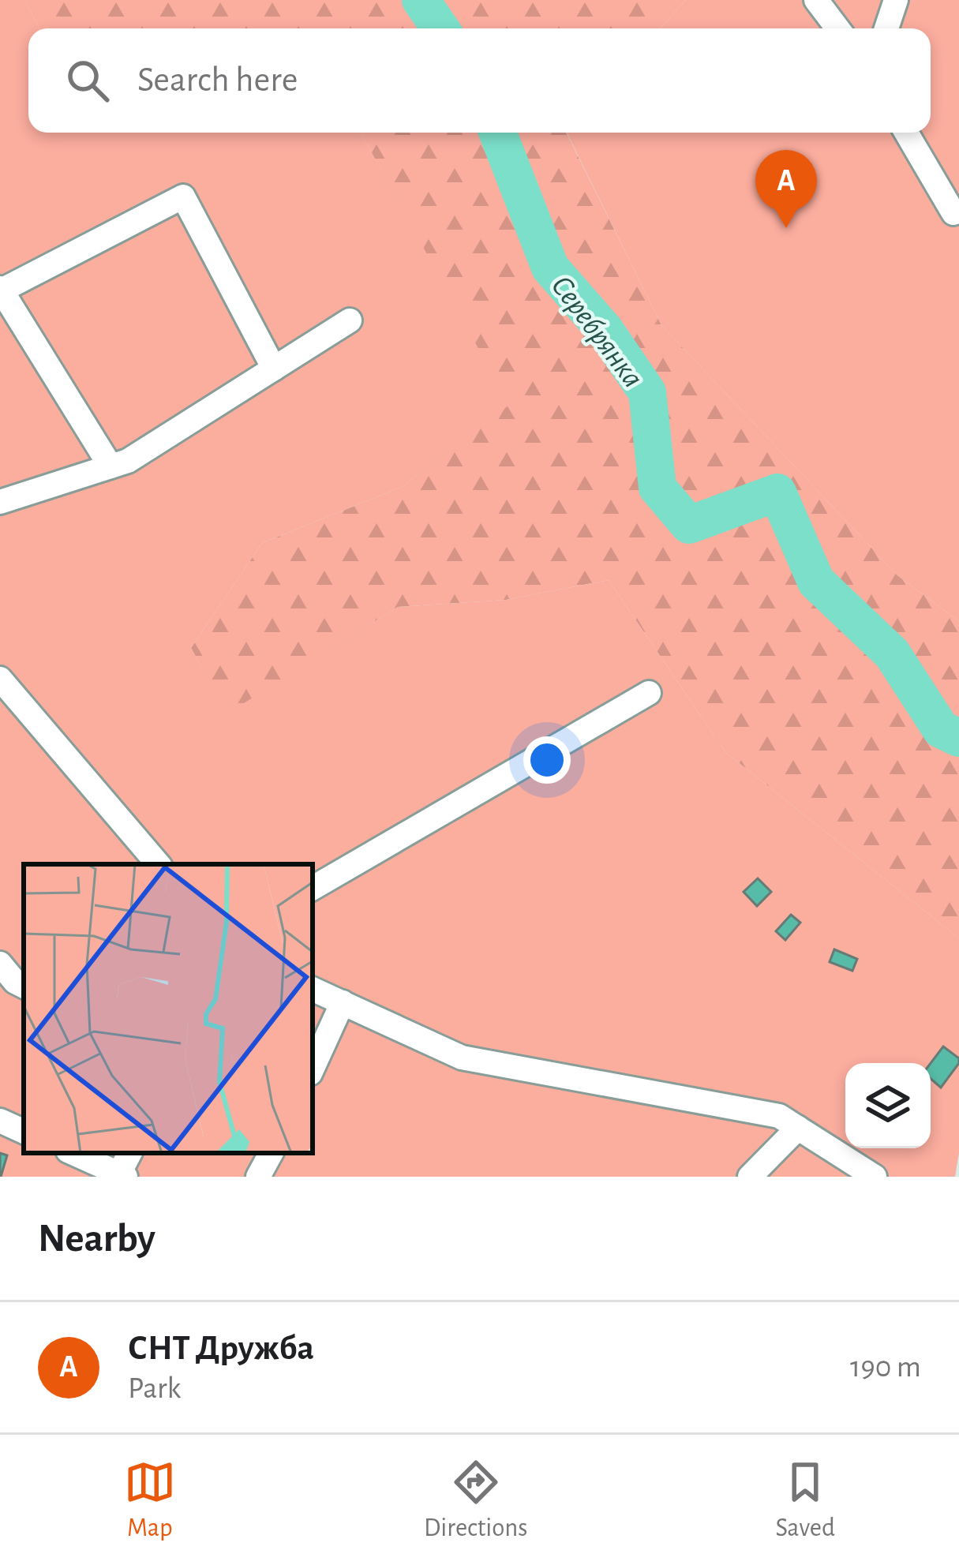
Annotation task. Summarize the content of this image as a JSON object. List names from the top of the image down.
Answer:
{
  "water": ["Серебрянка"],
  "page": {
    "search": "Search here",
    "pins": "A",
    "heading": "Nearby",
    "list": [
      {
        "mark": "A",
        "name": "СНТ Дружба",
        "note": "Park",
        "value": "190 m"
      }
    ],
    "nav": ["Map", "Directions", "Saved"]
  }
}
